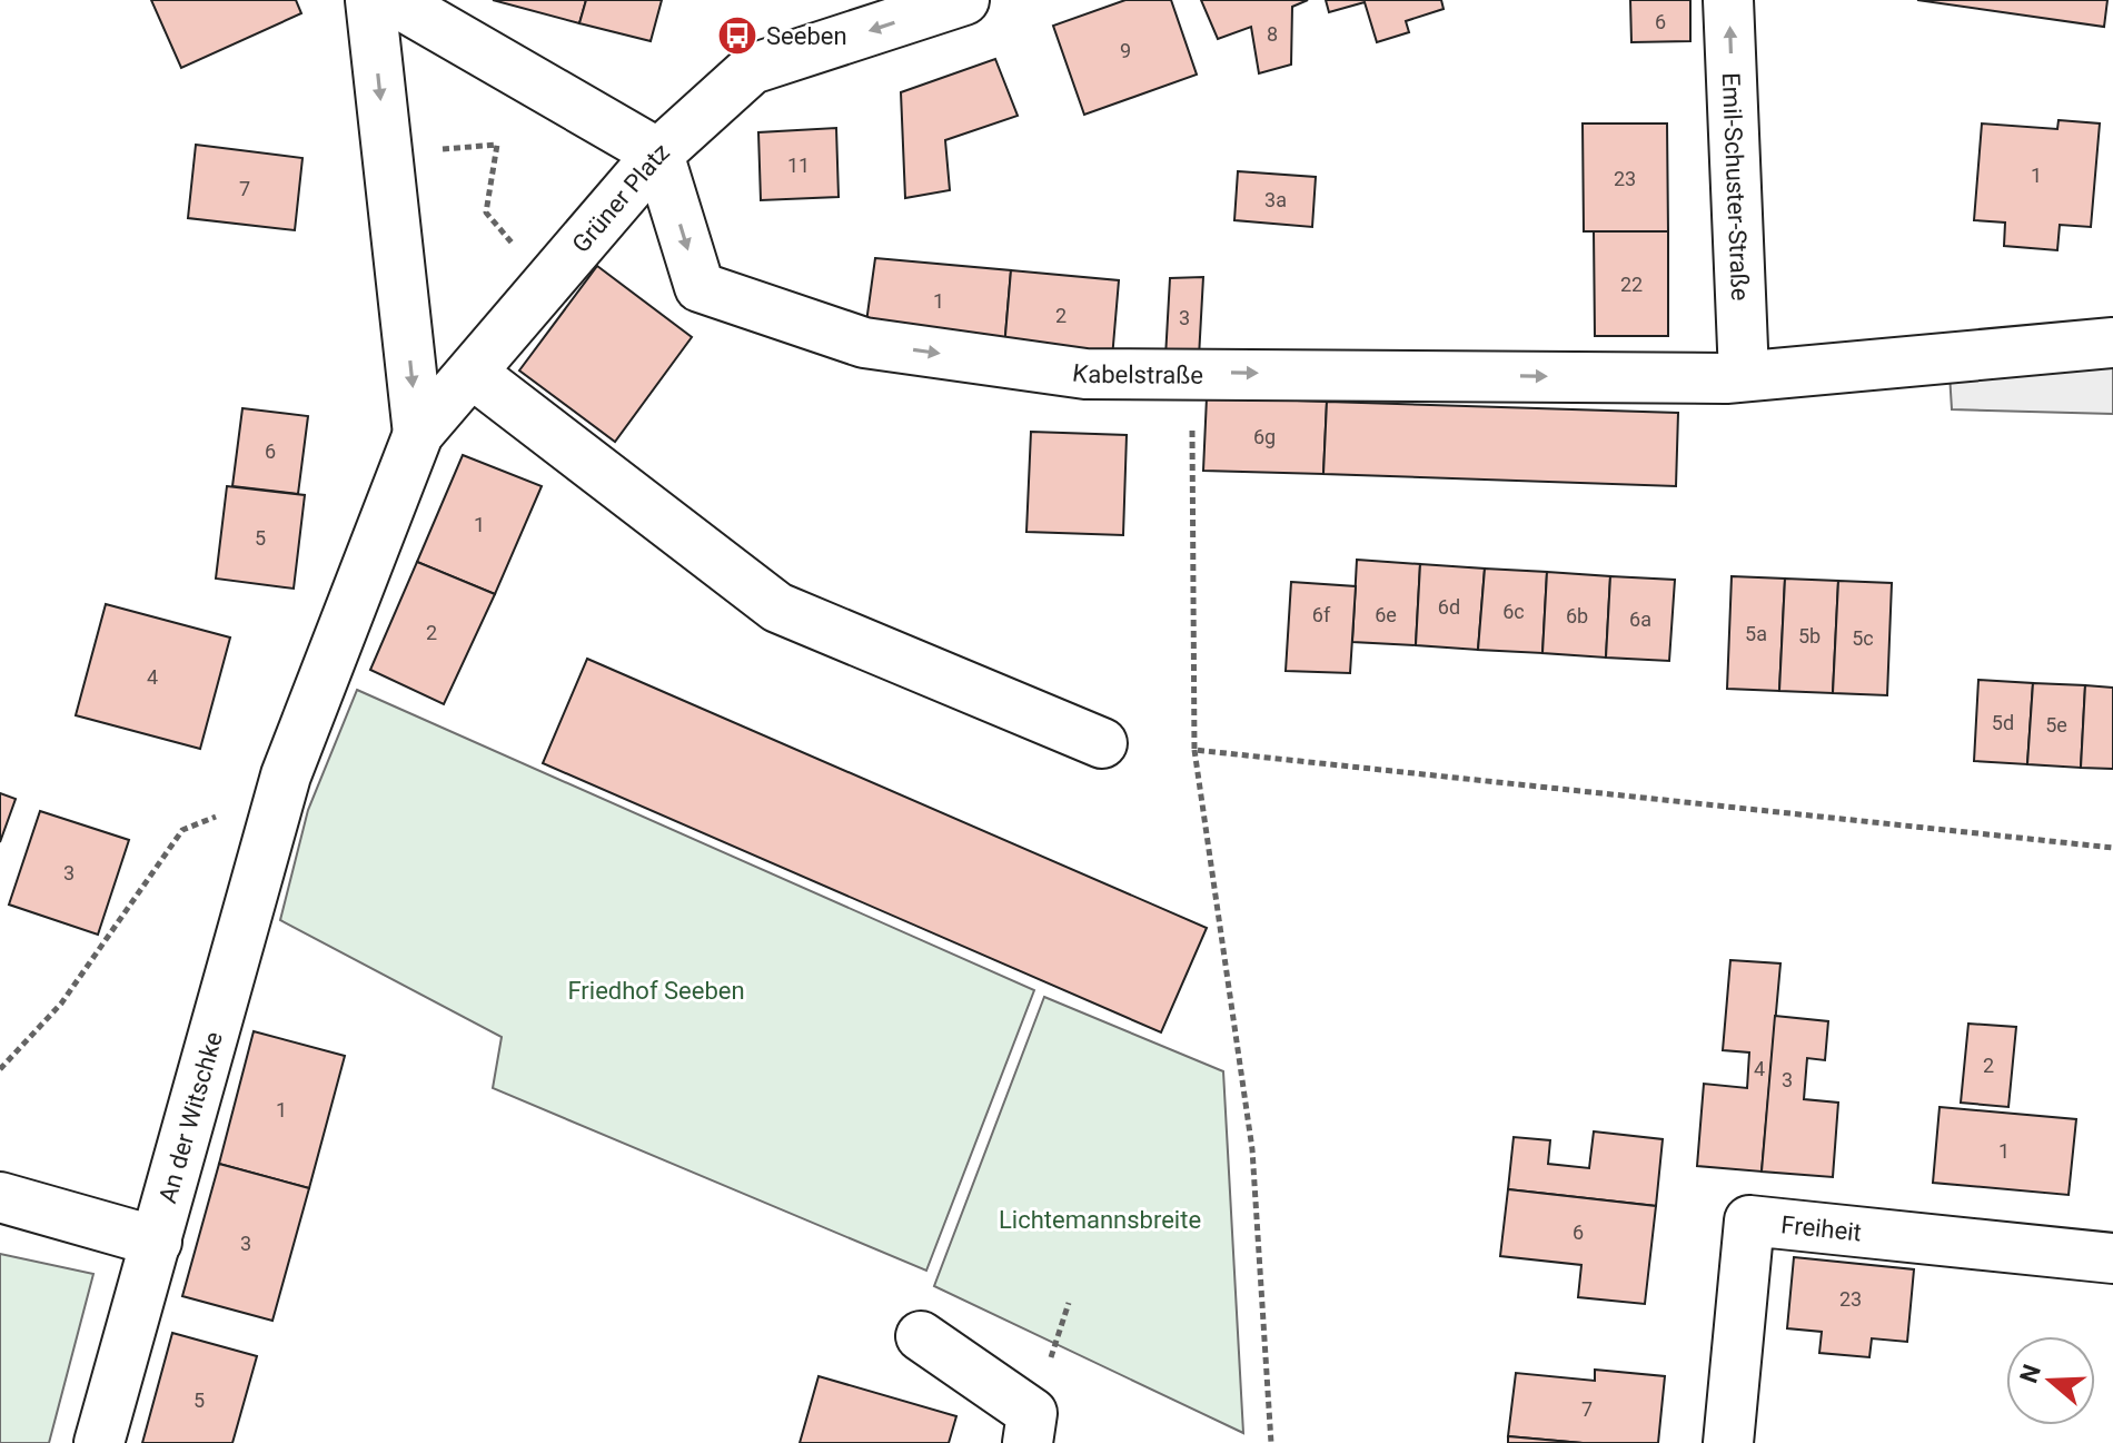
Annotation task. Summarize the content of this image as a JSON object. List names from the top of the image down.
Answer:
{
  "streets": {
    "street": [
      "Emil-Schuster-Straße",
      "Grüner Platz",
      "Kabelstraße",
      "An der Witschke",
      "Freiheit"
    ]
  },
  "crossings": [
    ["Emil-Schuster-Straße", "Kabelstraße"],
    ["Grüner Platz", "Kabelstraße"],
    ["Grüner Platz", "An der Witschke"]
  ],
  "one_way": ["Emil-Schuster-Straße"],
  "parks": ["Friedhof Seeben", "Lichtemannsbreite"],
  "places": {
    "bus stop": ["Seeben"]
  },
  "house_numbers": [
    "6",
    "8",
    "9",
    "11",
    "1",
    "23",
    "7",
    "3a",
    "22",
    "1",
    "2",
    "3",
    "6g",
    "6",
    "1",
    "5",
    "6d",
    "6c",
    "6f",
    "6e",
    "6b",
    "6a",
    "2",
    "5a",
    "5b",
    "5c",
    "4",
    "5d",
    "5e",
    "3",
    "2",
    "4",
    "3",
    "1",
    "1",
    "6",
    "3",
    "23",
    "5",
    "7"
  ],
  "north": "left"
}
